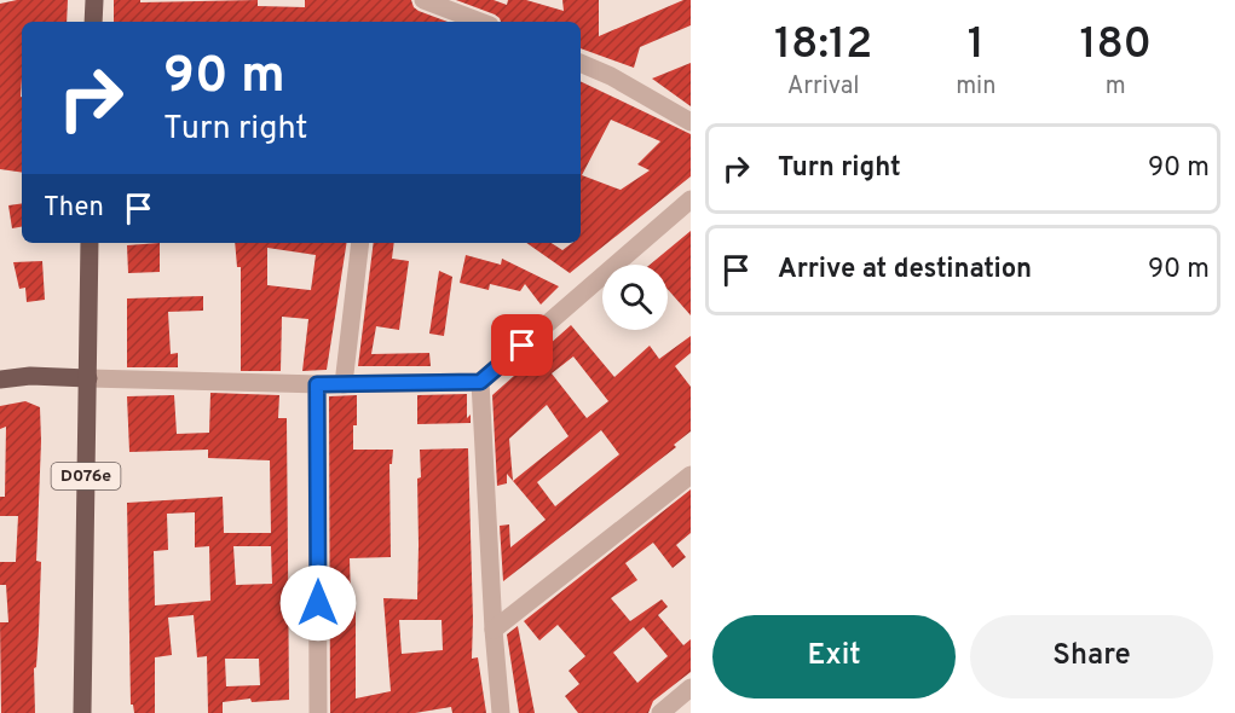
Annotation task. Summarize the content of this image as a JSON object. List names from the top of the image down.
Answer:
{
  "streets": {
    "main road": ["D076e"]
  },
  "page": {
    "eta": [
      "18:12",
      "Arrival",
      "1",
      "min",
      "180",
      "m"
    ],
    "turn": ["90 m", "Turn right"],
    "list": [
      {
        "name": "Turn right",
        "value": "90 m"
      },
      {
        "name": "Arrive at destination",
        "value": "90 m"
      }
    ],
    "then": "Then",
    "buttons": ["Exit", "Share"]
  }
}
